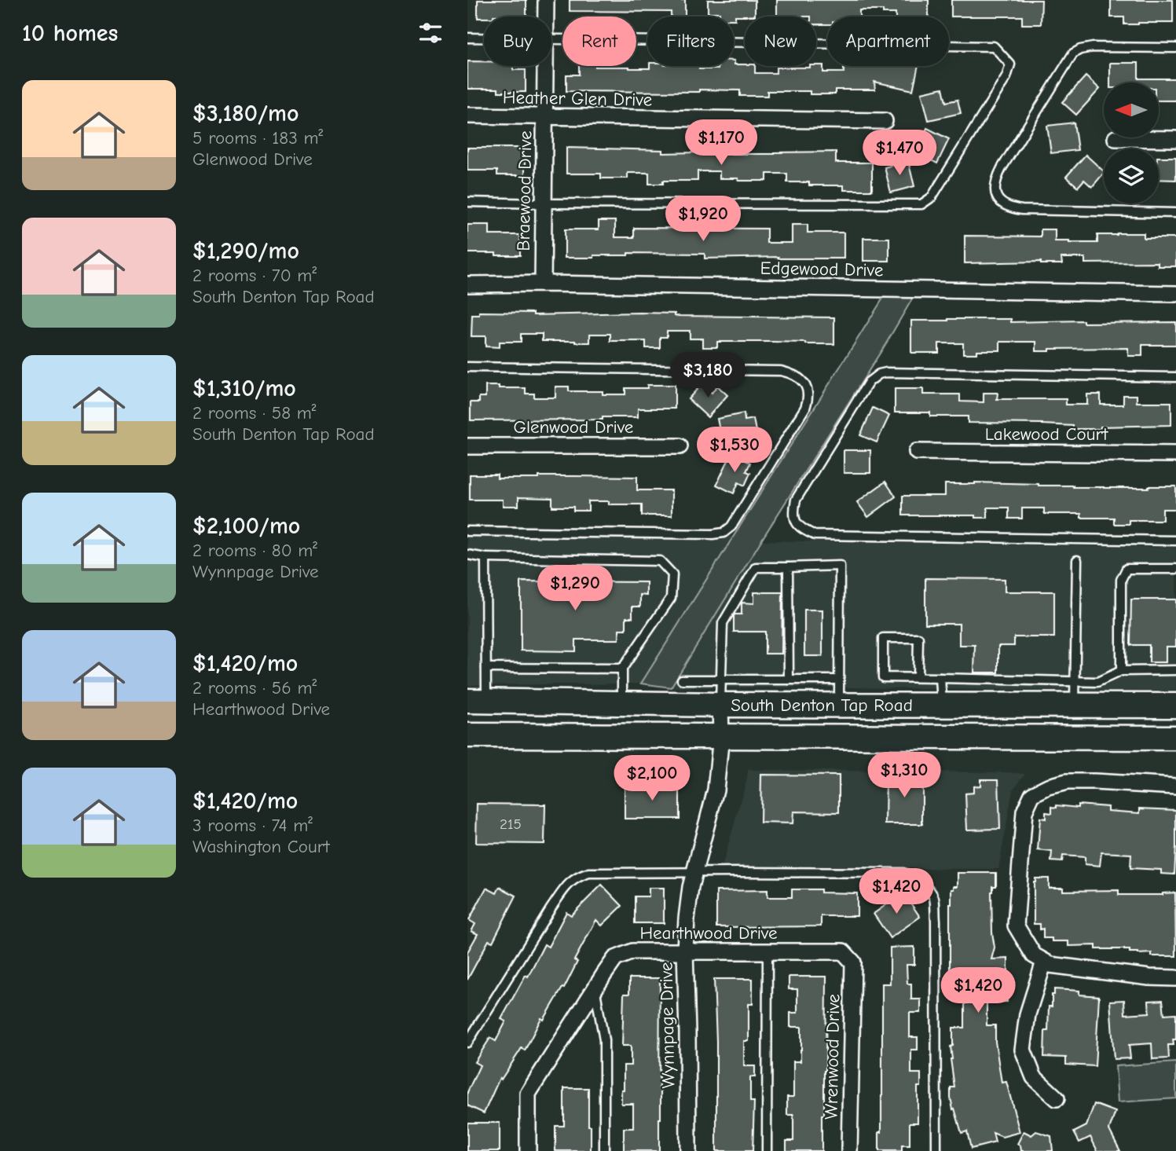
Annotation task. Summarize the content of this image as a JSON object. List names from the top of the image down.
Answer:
{
  "streets": {
    "main road": ["South Denton Tap Road"],
    "street": [
      "Heather Glen Drive",
      "Braewood Drive",
      "Edgewood Drive",
      "Glenwood Drive",
      "Lakewood Court",
      "Hearthwood Drive",
      "Wynnpage Drive",
      "Wrenwood Drive"
    ]
  },
  "crossings": [
    ["Heather Glen Drive", "Braewood Drive"],
    ["Braewood Drive", "Edgewood Drive"],
    ["South Denton Tap Road", "Wynnpage Drive"],
    ["Hearthwood Drive", "Wynnpage Drive"],
    ["Hearthwood Drive", "Wrenwood Drive"]
  ],
  "house_numbers": ["215"],
  "north": "left",
  "page": {
    "heading": "10 homes",
    "chip": [
      "Buy",
      "Rent",
      "Filters",
      "New",
      "Apartment"
    ],
    "list": [
      {
        "name": "$3,180/mo",
        "note": "5 rooms · 183 m² · Glenwood Drive"
      },
      {
        "name": "$1,290/mo",
        "note": "2 rooms · 70 m² · South Denton Tap Road"
      },
      {
        "name": "$1,310/mo",
        "note": "2 rooms · 58 m² · South Denton Tap Road"
      },
      {
        "name": "$2,100/mo",
        "note": "2 rooms · 80 m² · Wynnpage Drive"
      },
      {
        "name": "$1,420/mo",
        "note": "2 rooms · 56 m² · Hearthwood Drive"
      },
      {
        "name": "$1,420/mo",
        "note": "3 rooms · 74 m² · Washington Court"
      }
    ],
    "price": [
      "$1,170",
      "$1,470",
      "$1,920",
      "$3,180",
      "$1,530",
      "$1,290",
      "$1,310",
      "$2,100",
      "$1,420",
      "$1,420"
    ]
  }
}
